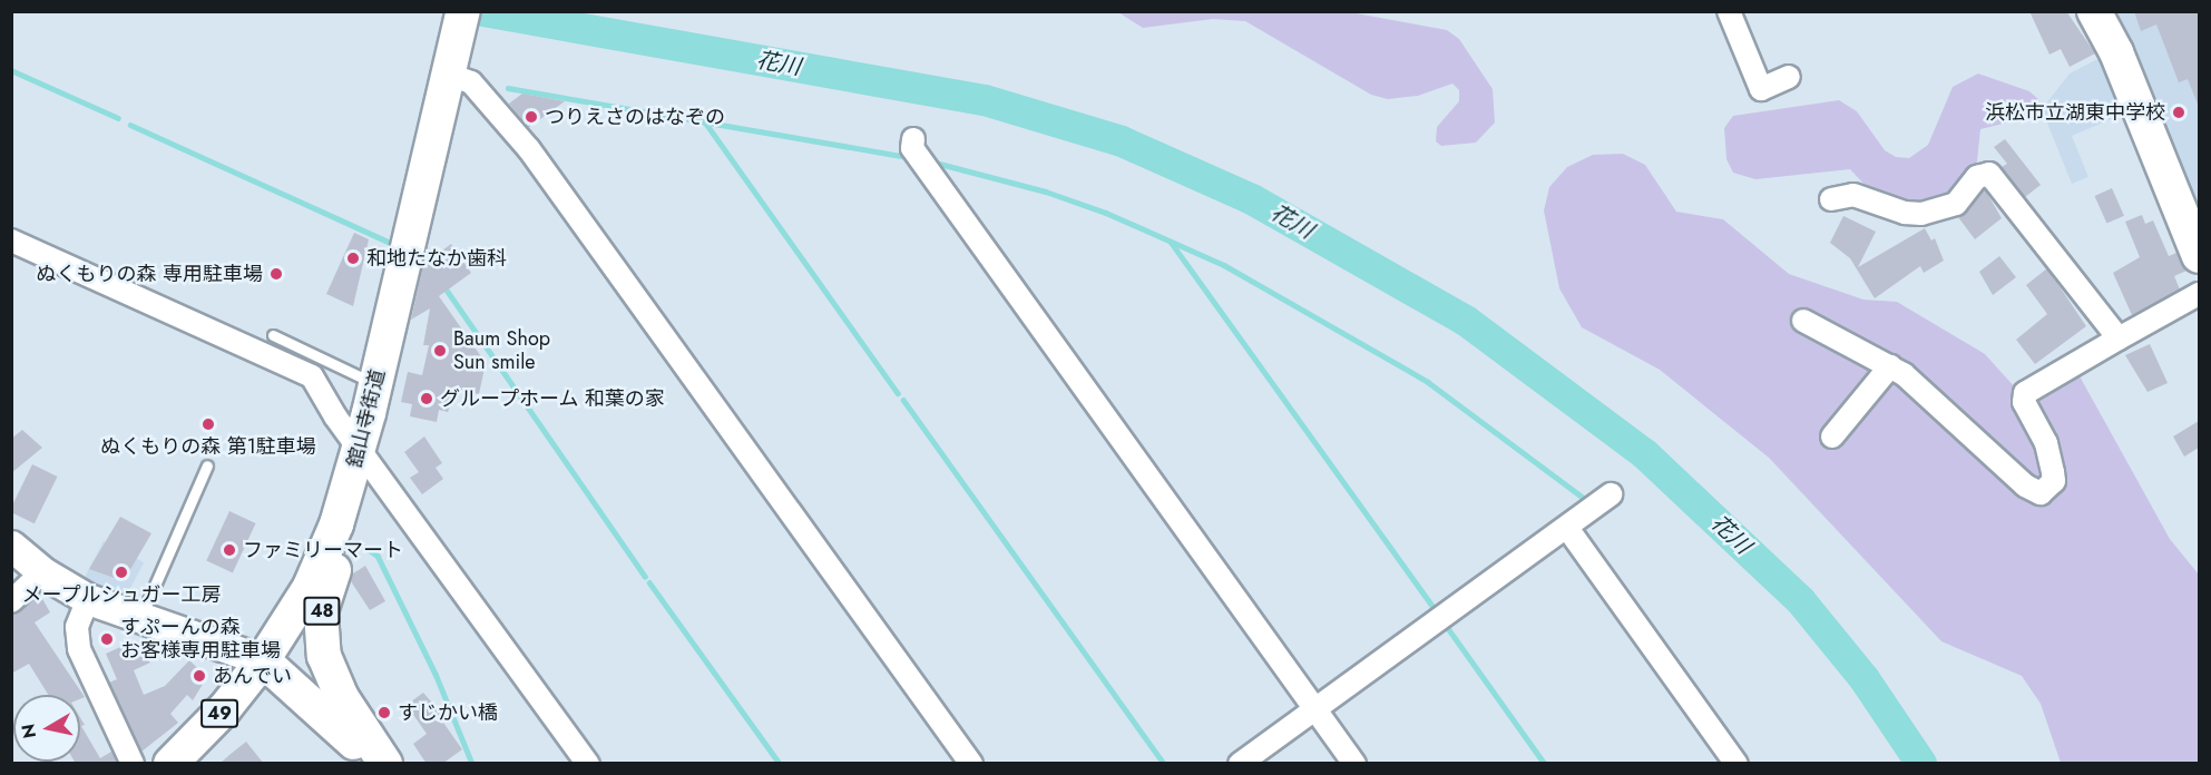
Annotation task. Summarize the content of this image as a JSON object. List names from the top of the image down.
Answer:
{
  "streets": {
    "main road": ["舘山寺街道", "48", "49"]
  },
  "crossings": [
    ["舘山寺街道", "48"],
    ["舘山寺街道", "49"]
  ],
  "water": ["花川"],
  "places": [
    "浜松市立湖東中学校",
    "つりえさのはなぞの",
    "和地たなか歯科",
    "ぬくもりの森 専用駐車場",
    "Baum Shop Sun smile",
    "グループホーム 和葉の家",
    "ぬくもりの森 第1駐車場",
    "ファミリーマート",
    "メープルシュガー工房",
    "すぷーんの森 お客様専用駐車場",
    "あんでい",
    "すじかい橋"
  ],
  "north": "left"
}
